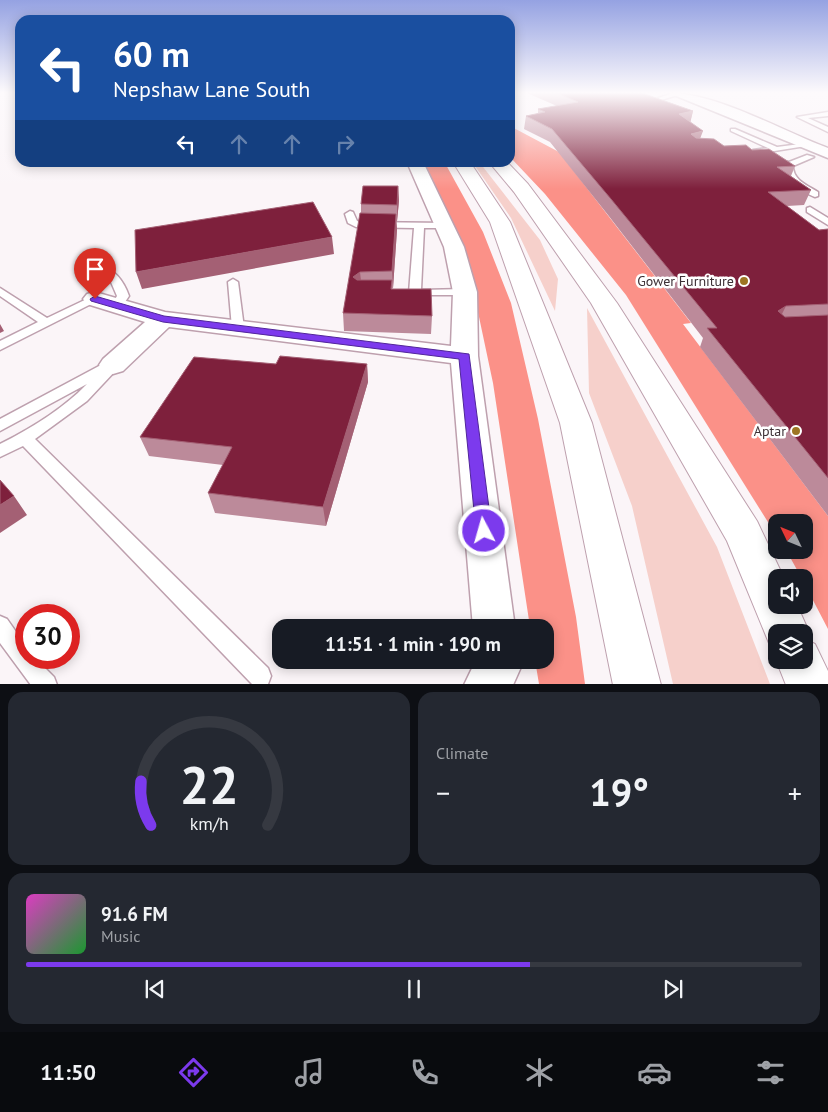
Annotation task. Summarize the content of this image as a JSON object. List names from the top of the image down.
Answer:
{
  "places": ["Gower Furniture", "Aptar"],
  "north": "top left",
  "page": {
    "turn": ["60 m", "Nepshaw Lane South"],
    "limit": "30",
    "trip": "11:51 · 1 min · 190 m",
    "tile": "Climate",
    "heat": ["−", "19°", "+"],
    "song": ["91.6 FM", "Music"],
    "tabs": "11:50",
    "gauge": ["22", "km/h"]
  }
}
